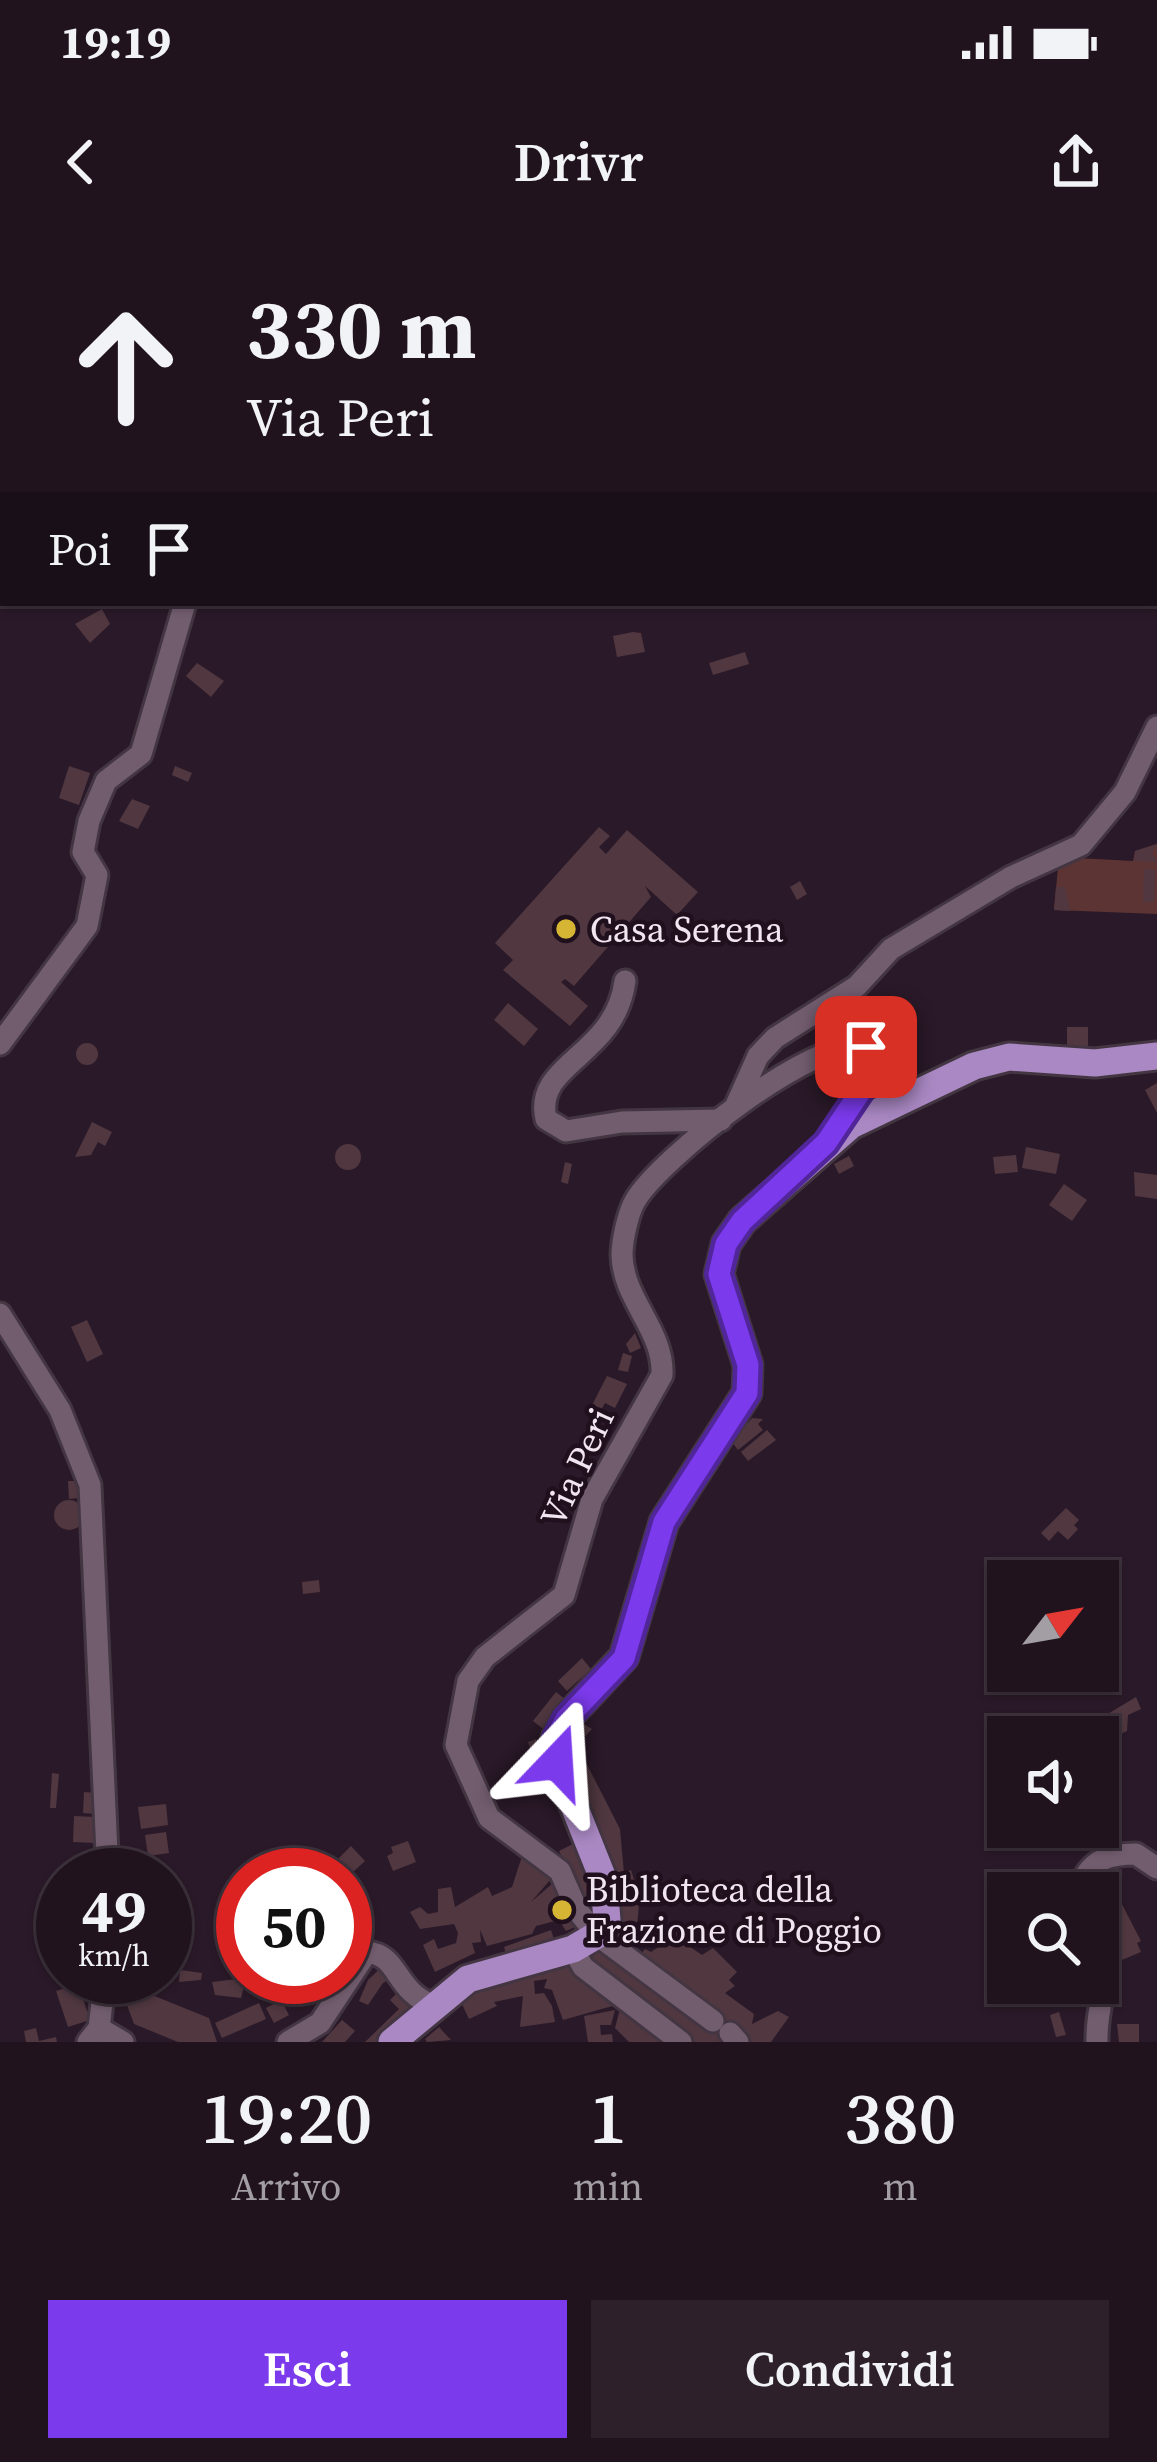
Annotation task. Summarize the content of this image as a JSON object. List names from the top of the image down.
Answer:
{
  "streets": {
    "street": ["Via Peri"]
  },
  "places": ["Casa Serena", "Biblioteca della Frazione di Poggio"],
  "north": "top right",
  "page": {
    "status": "19:19",
    "header": "Drivr",
    "turn": ["330 m", "Via Peri"],
    "then": "Poi",
    "speed": "49 km/h",
    "limit": "50",
    "eta": [
      "19:20",
      "Arrivo",
      "1",
      "min",
      "380",
      "m"
    ],
    "buttons": ["Esci", "Condividi"]
  }
}
